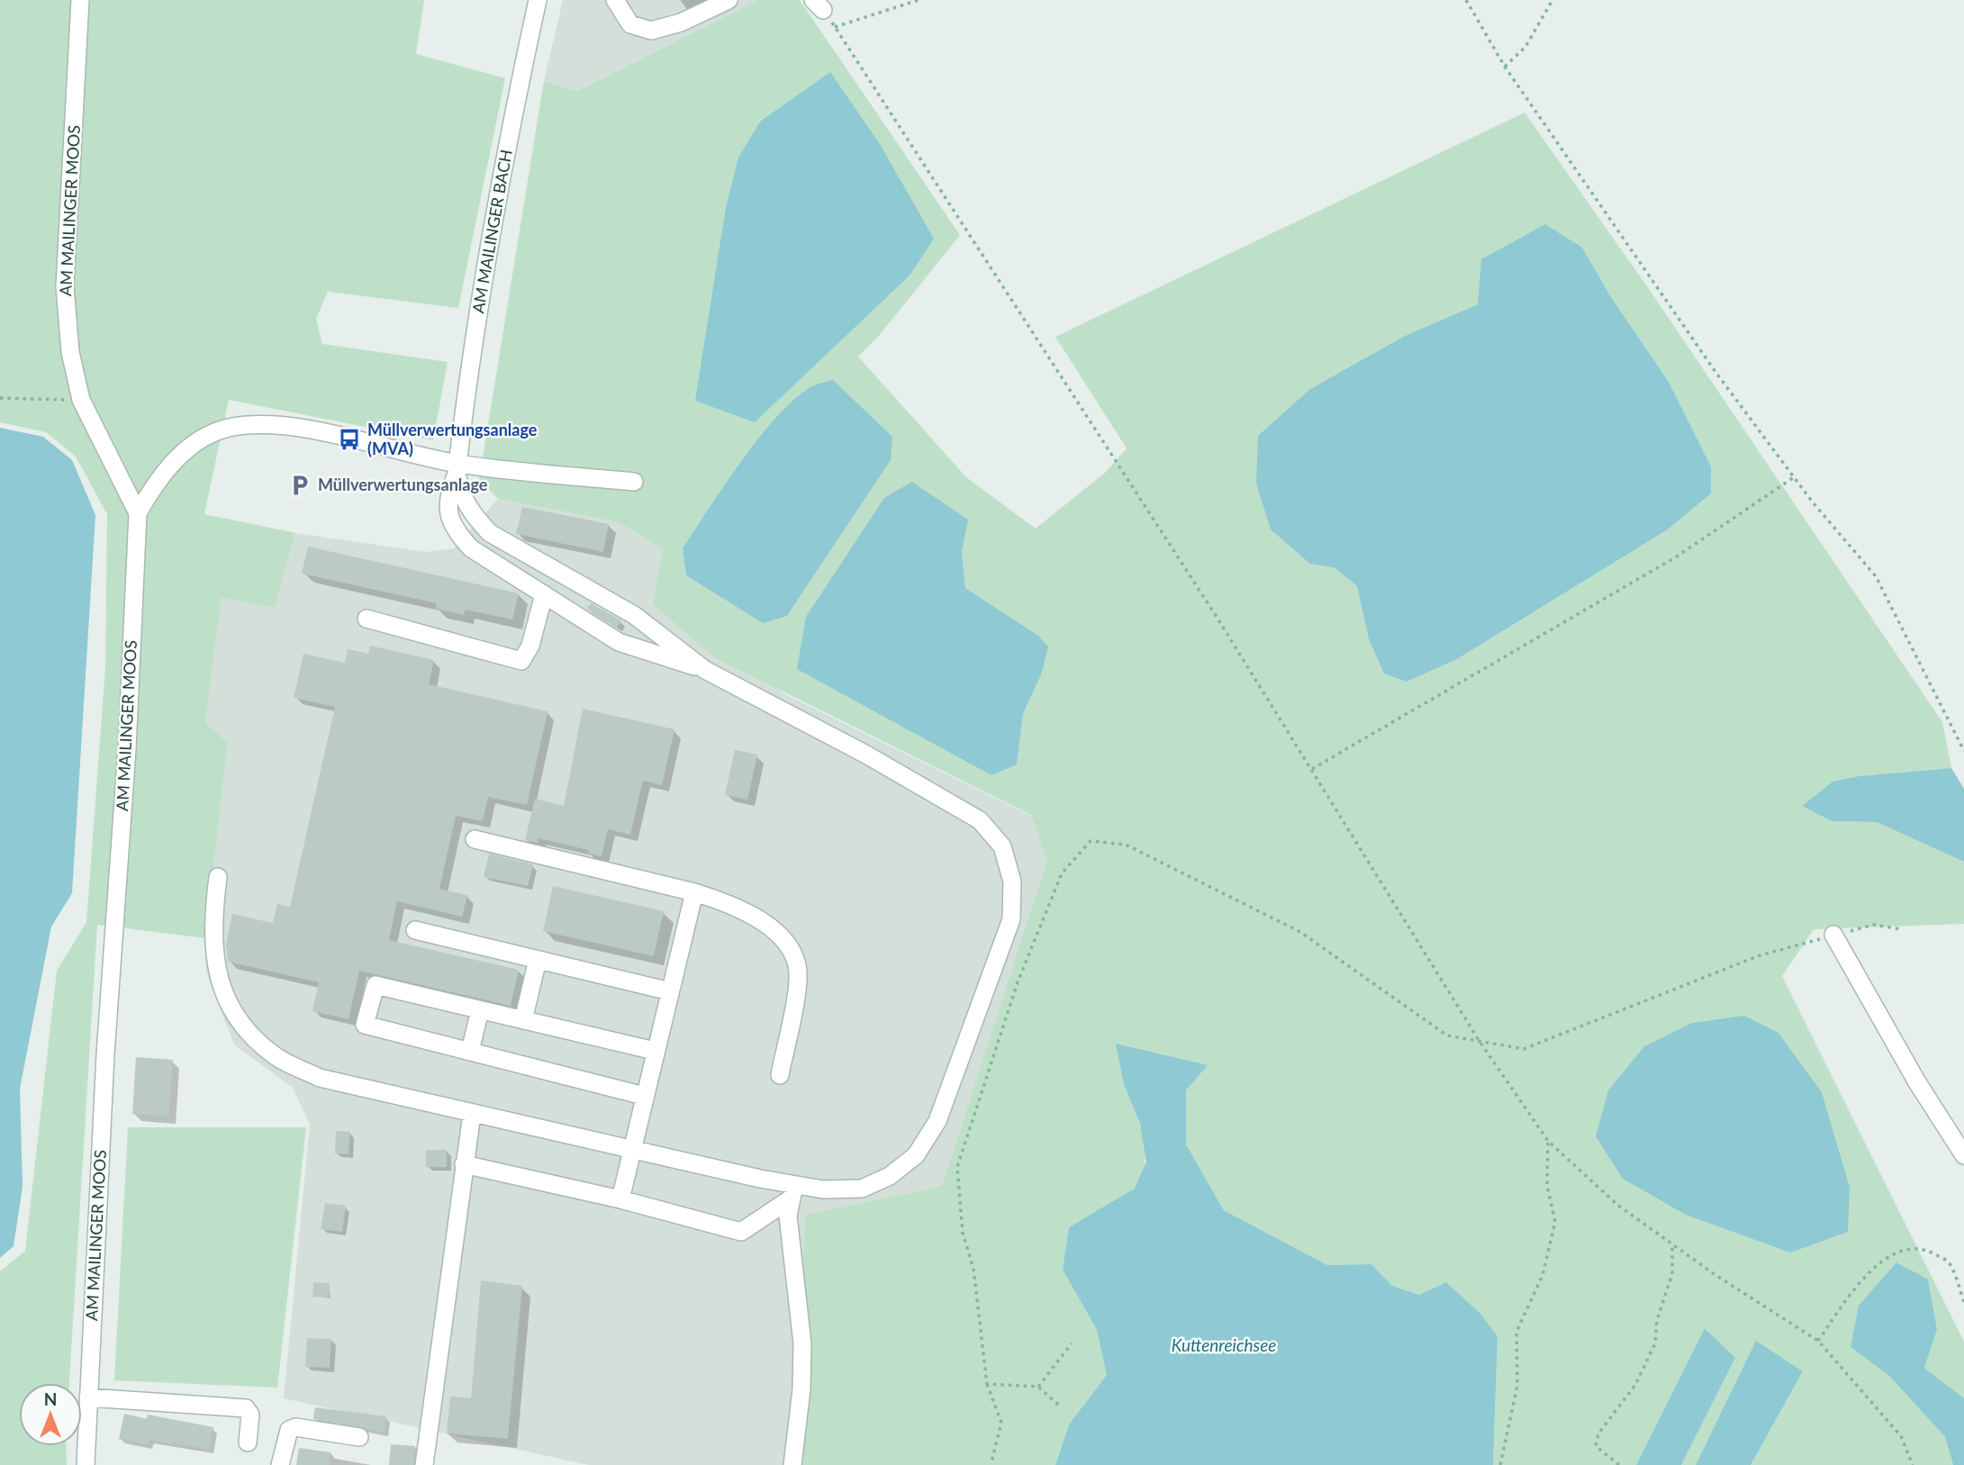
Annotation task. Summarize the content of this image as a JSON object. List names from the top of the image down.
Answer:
{
  "streets": {
    "street": ["AM MAILINGER MOOS", "AM MAILINGER BACH"]
  },
  "water": ["Kuttenreichsee"],
  "places": {
    "bus stop": ["Müllverwertungsanlage (MVA)"],
    "parking": ["Müllverwertungsanlage"]
  },
  "north": "top"
}
